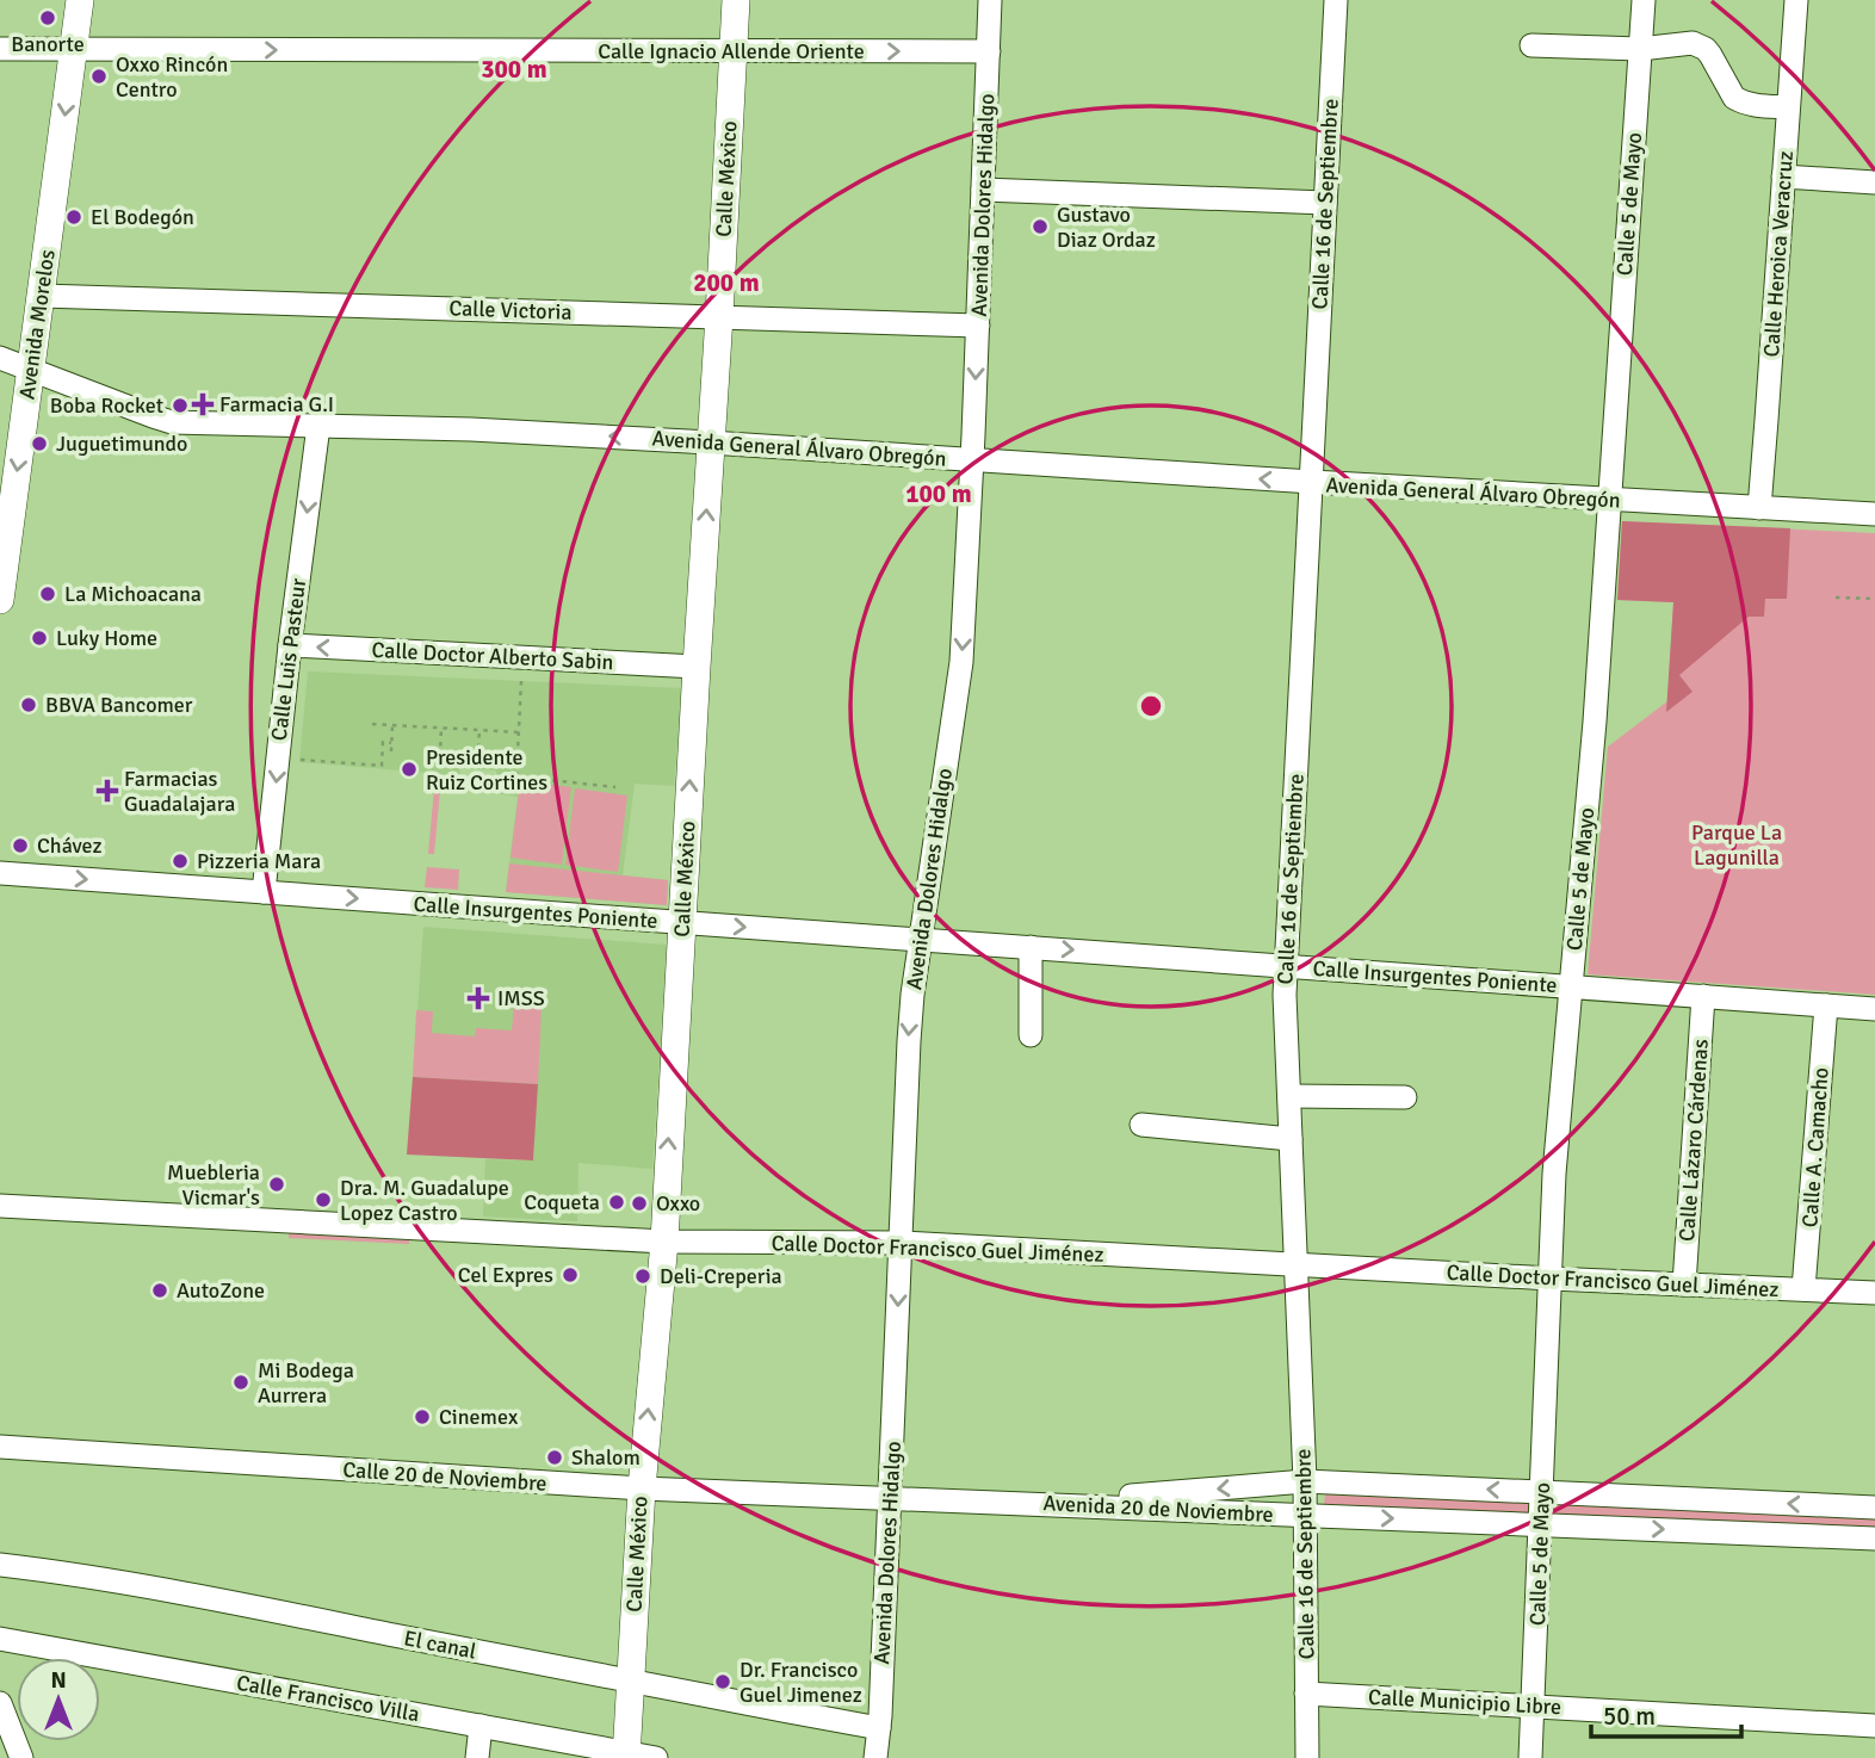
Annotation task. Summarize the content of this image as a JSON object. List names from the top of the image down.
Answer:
{
  "streets": {
    "main road": ["Calle México", "Avenida Morelos"],
    "street": [
      "Calle Ignacio Allende Oriente",
      "Calle 16 de Septiembre",
      "Calle 5 de Mayo",
      "Avenida Dolores Hidalgo",
      "Calle Heroica Veracruz",
      "Calle Victoria",
      "Avenida General Álvaro Obregón",
      "Calle Doctor Alberto Sabin",
      "Calle Luis Pasteur",
      "Calle Insurgentes Poniente",
      "Calle Lázaro Cárdenas",
      "Calle A. Camacho",
      "Calle Doctor Francisco Guel Jiménez",
      "Calle 20 de Noviembre",
      "Avenida 20 de Noviembre",
      "El canal",
      "Calle Francisco Villa",
      "Calle Municipio Libre"
    ]
  },
  "crossings": [
    ["Calle Ignacio Allende Oriente", "Calle México"],
    ["Calle Ignacio Allende Oriente", "Avenida Dolores Hidalgo"],
    ["Calle Ignacio Allende Oriente", "Avenida Morelos"],
    ["Calle México", "Calle Victoria"],
    ["Calle México", "Avenida General Álvaro Obregón"],
    ["Calle México", "Calle Doctor Alberto Sabin"],
    ["Calle México", "Calle Insurgentes Poniente"],
    ["Calle México", "Calle Doctor Francisco Guel Jiménez"],
    ["Calle México", "Calle 20 de Noviembre"],
    ["Calle México", "El canal"],
    ["Calle México", "Calle Francisco Villa"],
    ["Calle 16 de Septiembre", "Avenida General Álvaro Obregón"],
    ["Calle 16 de Septiembre", "Calle Insurgentes Poniente"],
    ["Calle 16 de Septiembre", "Calle Doctor Francisco Guel Jiménez"],
    ["Calle 16 de Septiembre", "Avenida 20 de Noviembre"],
    ["Calle 16 de Septiembre", "Calle Municipio Libre"],
    ["Calle 5 de Mayo", "Avenida General Álvaro Obregón"],
    ["Calle 5 de Mayo", "Calle Insurgentes Poniente"],
    ["Calle 5 de Mayo", "Calle Doctor Francisco Guel Jiménez"],
    ["Calle 5 de Mayo", "Avenida 20 de Noviembre"],
    ["Calle 5 de Mayo", "Calle Municipio Libre"],
    ["Avenida Dolores Hidalgo", "Calle Victoria"],
    ["Avenida Dolores Hidalgo", "Avenida General Álvaro Obregón"],
    ["Avenida Dolores Hidalgo", "Calle Insurgentes Poniente"],
    ["Avenida Dolores Hidalgo", "Calle Doctor Francisco Guel Jiménez"],
    ["Avenida Dolores Hidalgo", "Calle 20 de Noviembre"],
    ["Avenida Dolores Hidalgo", "El canal"],
    ["Calle Heroica Veracruz", "Avenida General Álvaro Obregón"],
    ["Calle Victoria", "Avenida Morelos"],
    ["Avenida Morelos", "Avenida General Álvaro Obregón"],
    ["Avenida General Álvaro Obregón", "Calle Luis Pasteur"],
    ["Calle Doctor Alberto Sabin", "Calle Luis Pasteur"],
    ["Calle Luis Pasteur", "Calle Insurgentes Poniente"],
    ["Calle Insurgentes Poniente", "Calle Lázaro Cárdenas"],
    ["Calle Insurgentes Poniente", "Calle A. Camacho"],
    ["Calle Lázaro Cárdenas", "Calle Doctor Francisco Guel Jiménez"],
    ["Calle A. Camacho", "Calle Doctor Francisco Guel Jiménez"],
    ["Calle 20 de Noviembre", "Avenida 20 de Noviembre"]
  ],
  "one_way": [
    "Calle Ignacio Allende Oriente",
    "Calle México",
    "Avenida Dolores Hidalgo",
    "Avenida Morelos",
    "Avenida General Álvaro Obregón",
    "Calle Doctor Alberto Sabin",
    "Calle Luis Pasteur",
    "Calle Insurgentes Poniente"
  ],
  "parks": ["Parque La Lagunilla"],
  "places": {
    "other": [
      "Banorte",
      "Oxxo Rincón Centro",
      "El Bodegón",
      "Gustavo Diaz Ordaz",
      "Boba Rocket",
      "Juguetimundo",
      "La Michoacana",
      "Luky Home",
      "BBVA Bancomer",
      "Presidente Ruiz Cortines",
      "Chávez",
      "Pizzeria Mara",
      "Muebleria Vicmar's",
      "Dra. M. Guadalupe Lopez Castro",
      "Coqueta",
      "Oxxo",
      "Cel Expres",
      "Deli-Creperia",
      "AutoZone",
      "Mi Bodega Aurrera",
      "Cinemex",
      "Shalom",
      "Dr. Francisco Guel Jimenez"
    ],
    "health": ["Farmacia G.I", "Farmacias Guadalajara", "IMSS"]
  },
  "scale_bar": "50 m",
  "north": "top",
  "rings": ["300 m", "200 m", "100 m"]
}
